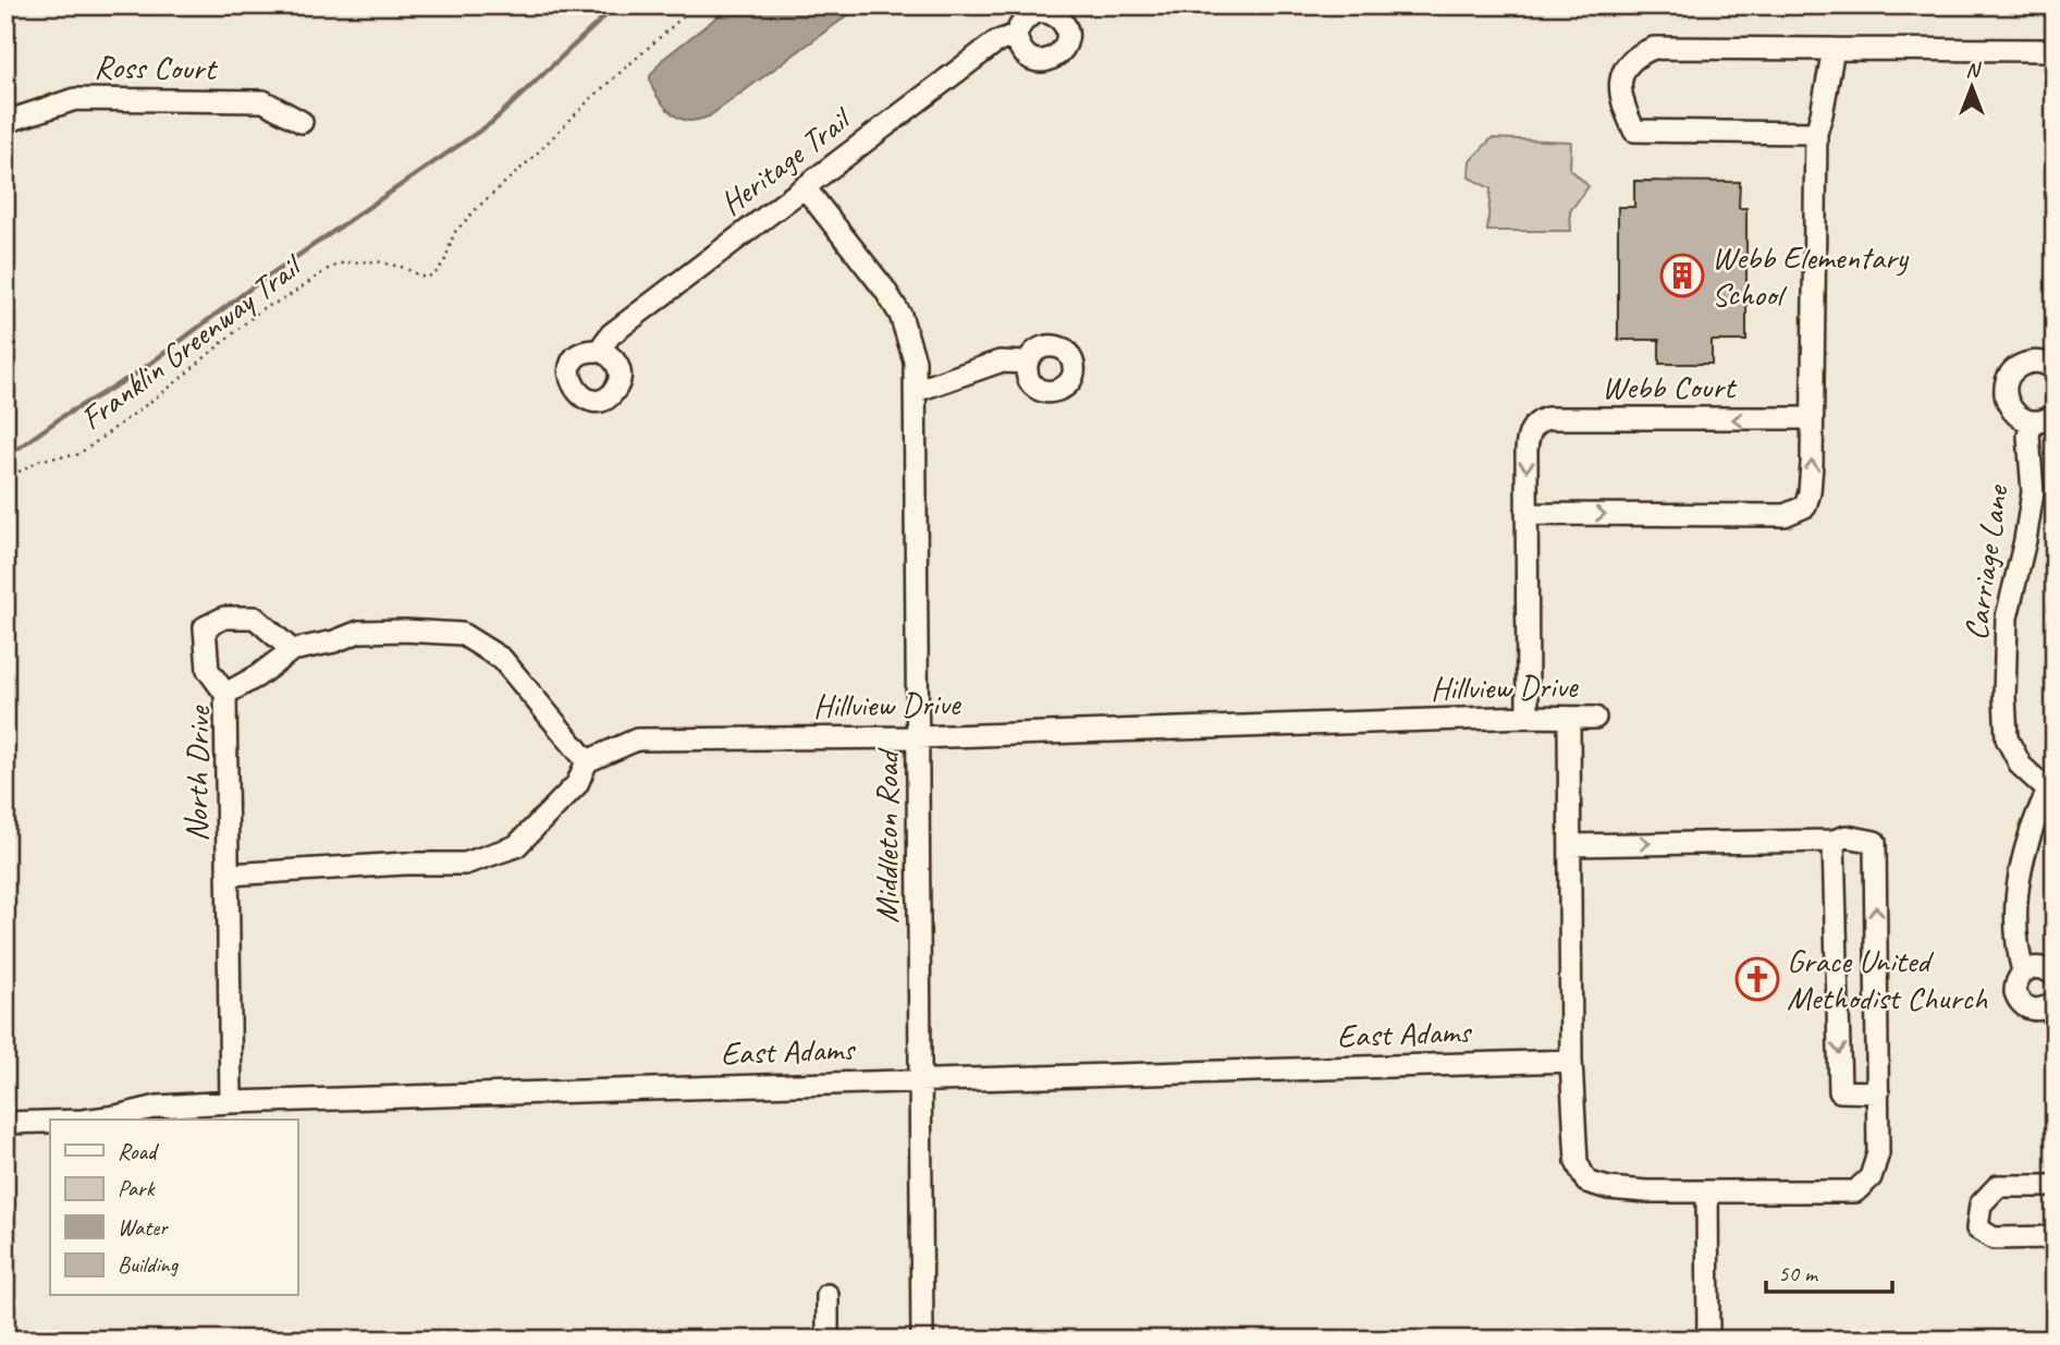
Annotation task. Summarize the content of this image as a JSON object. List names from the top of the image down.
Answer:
{
  "streets": {
    "street": [
      "Ross Court",
      "Heritage Trail",
      "Webb Court",
      "Carriage Lane",
      "Hillview Drive",
      "North Drive",
      "Middleton Road",
      "East Adams"
    ],
    "path": ["Franklin Greenway Trail"]
  },
  "crossings": [
    ["Heritage Trail", "Middleton Road"],
    ["Webb Court", "Hillview Drive"],
    ["Hillview Drive", "North Drive"],
    ["Hillview Drive", "Middleton Road"],
    ["North Drive", "East Adams"],
    ["Middleton Road", "East Adams"]
  ],
  "one_way": ["Webb Court"],
  "places": {
    "building": ["Webb Elementary School"],
    "church": ["Grace United Methodist Church"]
  },
  "legend": [
    "Road",
    "Park",
    "Water",
    "Building"
  ],
  "scale_bar": "50 m",
  "north": "top"
}
